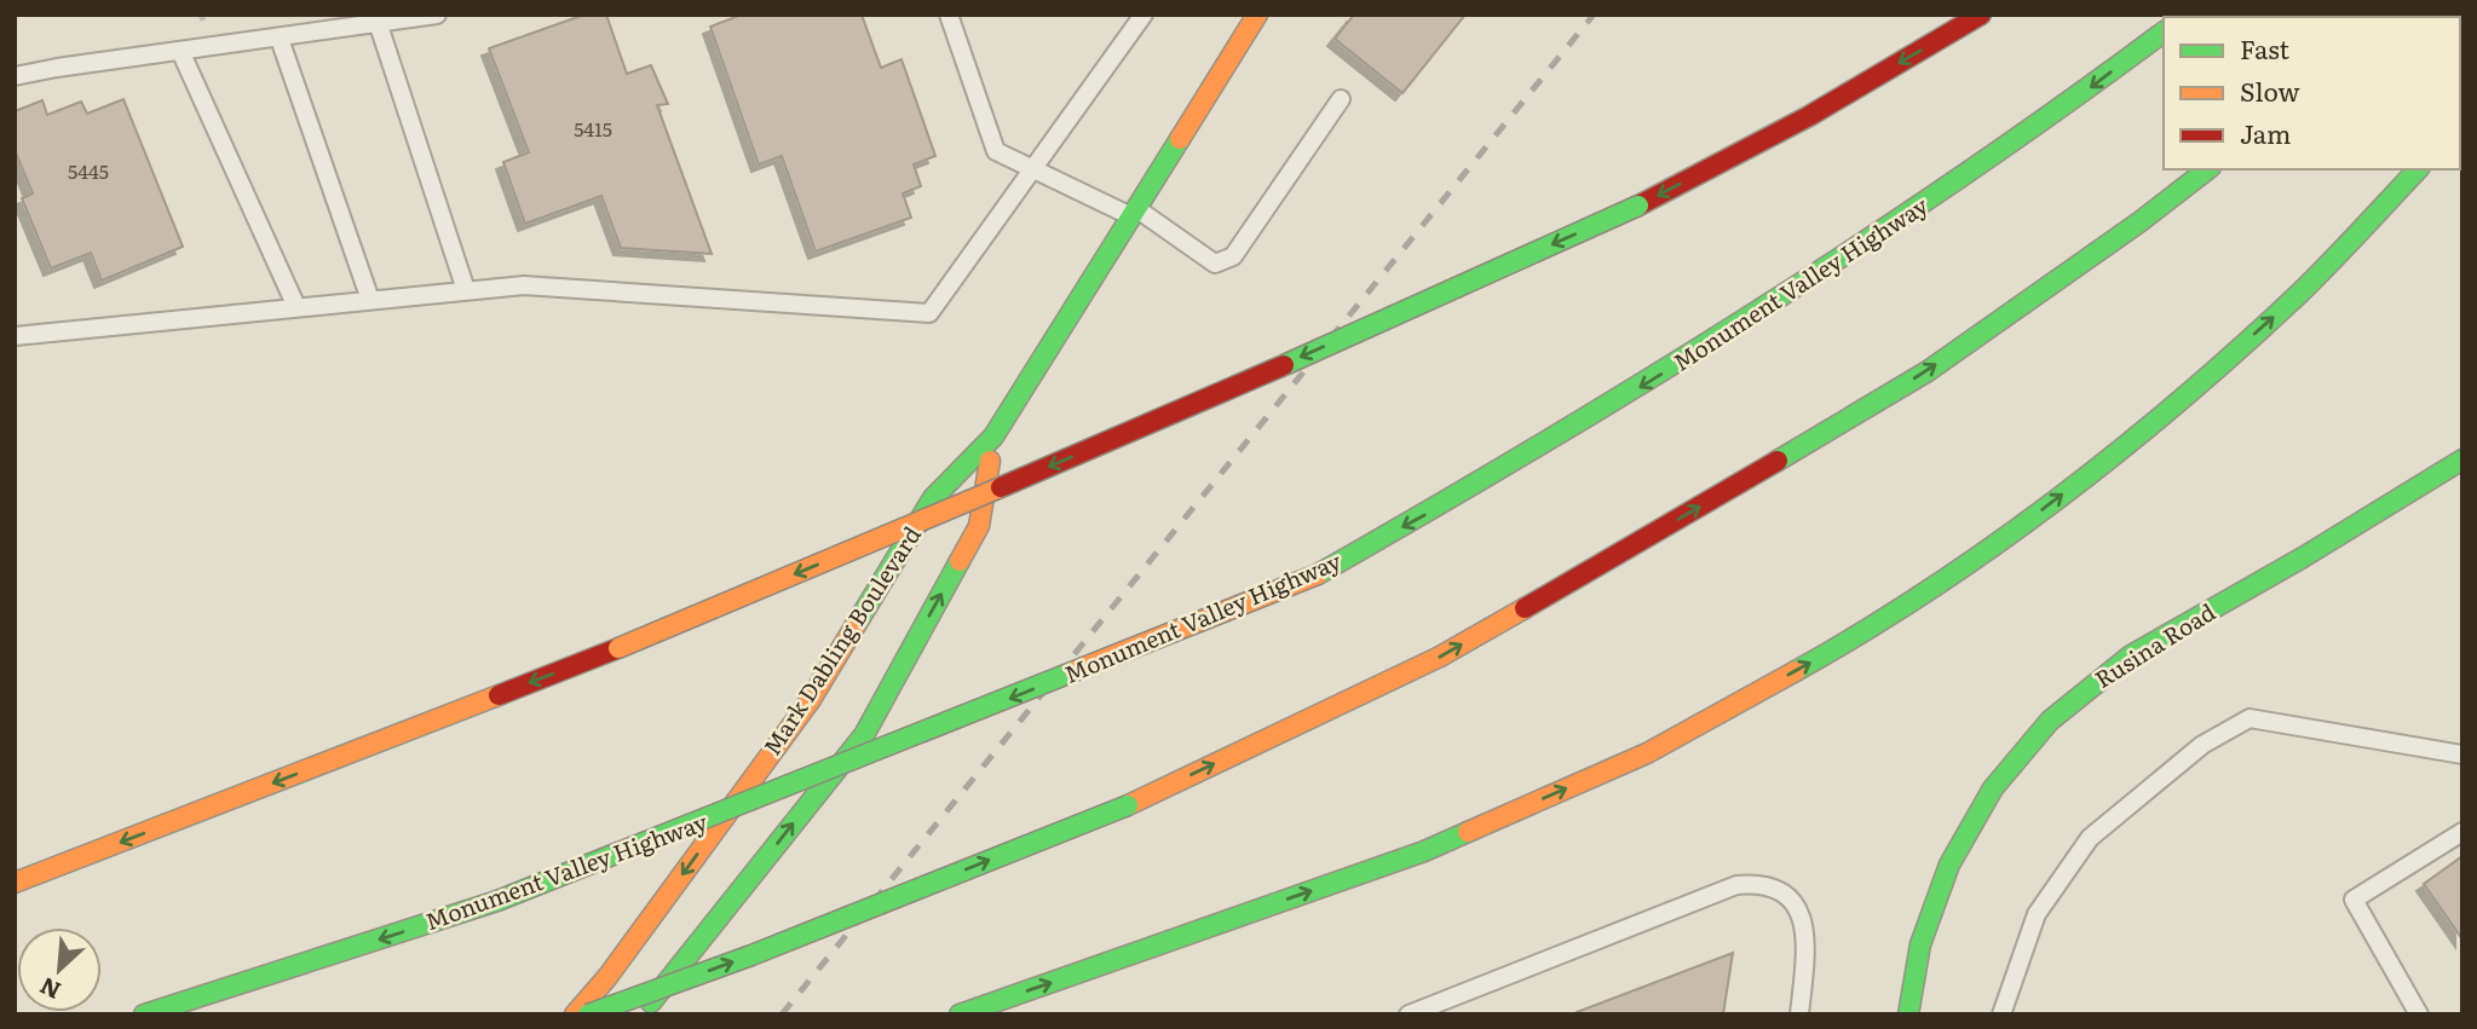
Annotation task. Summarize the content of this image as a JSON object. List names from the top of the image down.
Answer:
{
  "streets": {
    "main road": ["Monument Valley Highway", "Mark Dabling Boulevard", "Rusina Road"]
  },
  "house_numbers": ["5415", "5445"],
  "legend": ["Fast", "Slow", "Jam"],
  "north": "bottom left"
}
